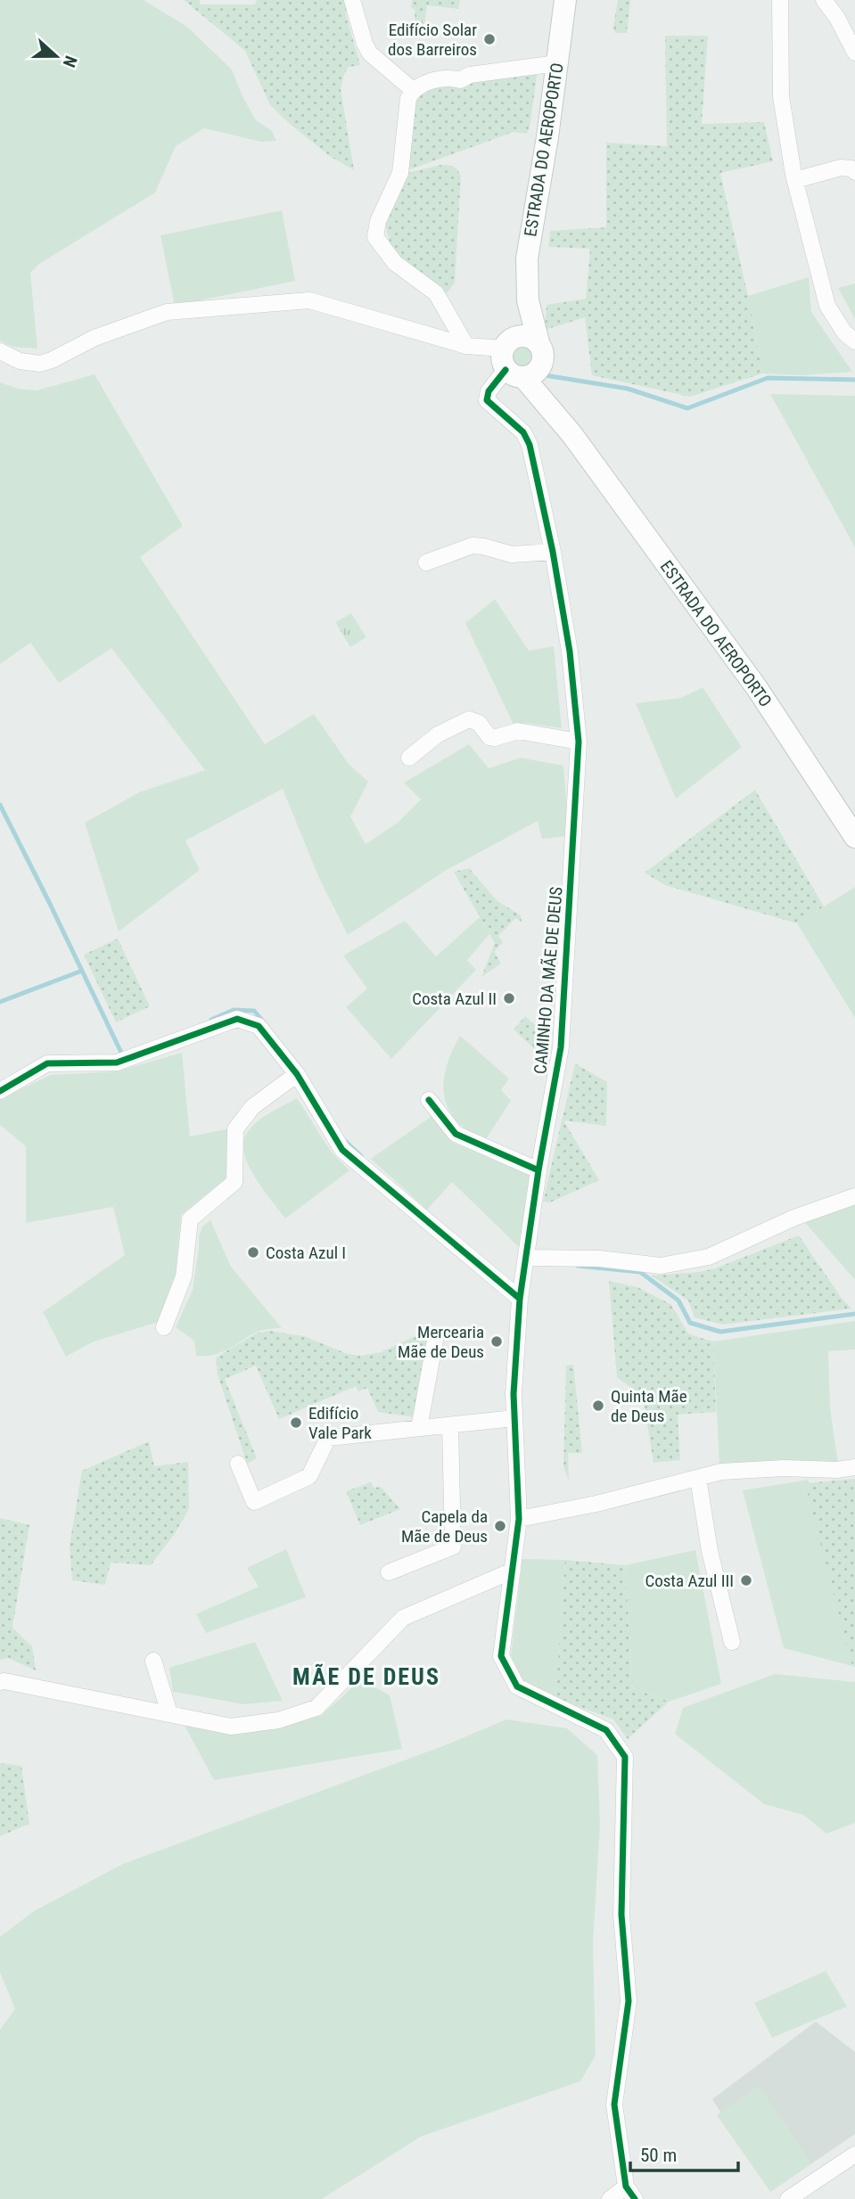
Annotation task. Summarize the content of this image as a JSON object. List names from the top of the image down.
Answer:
{
  "streets": {
    "main road": ["ESTRADA DO AEROPORTO"],
    "street": ["CAMINHO DA MÃE DE DEUS"]
  },
  "crossings": [
    ["ESTRADA DO AEROPORTO", "CAMINHO DA MÃE DE DEUS"]
  ],
  "districts": ["MÃE DE DEUS"],
  "places": [
    "Edifício Solar dos Barreiros",
    "Costa Azul II",
    "Costa Azul I",
    "Mercearia Mãe de Deus",
    "Quinta Mãe de Deus",
    "Edifício Vale Park",
    "Capela da Mãe de Deus",
    "Costa Azul III"
  ],
  "scale_bar": "50 m",
  "north": "right"
}
